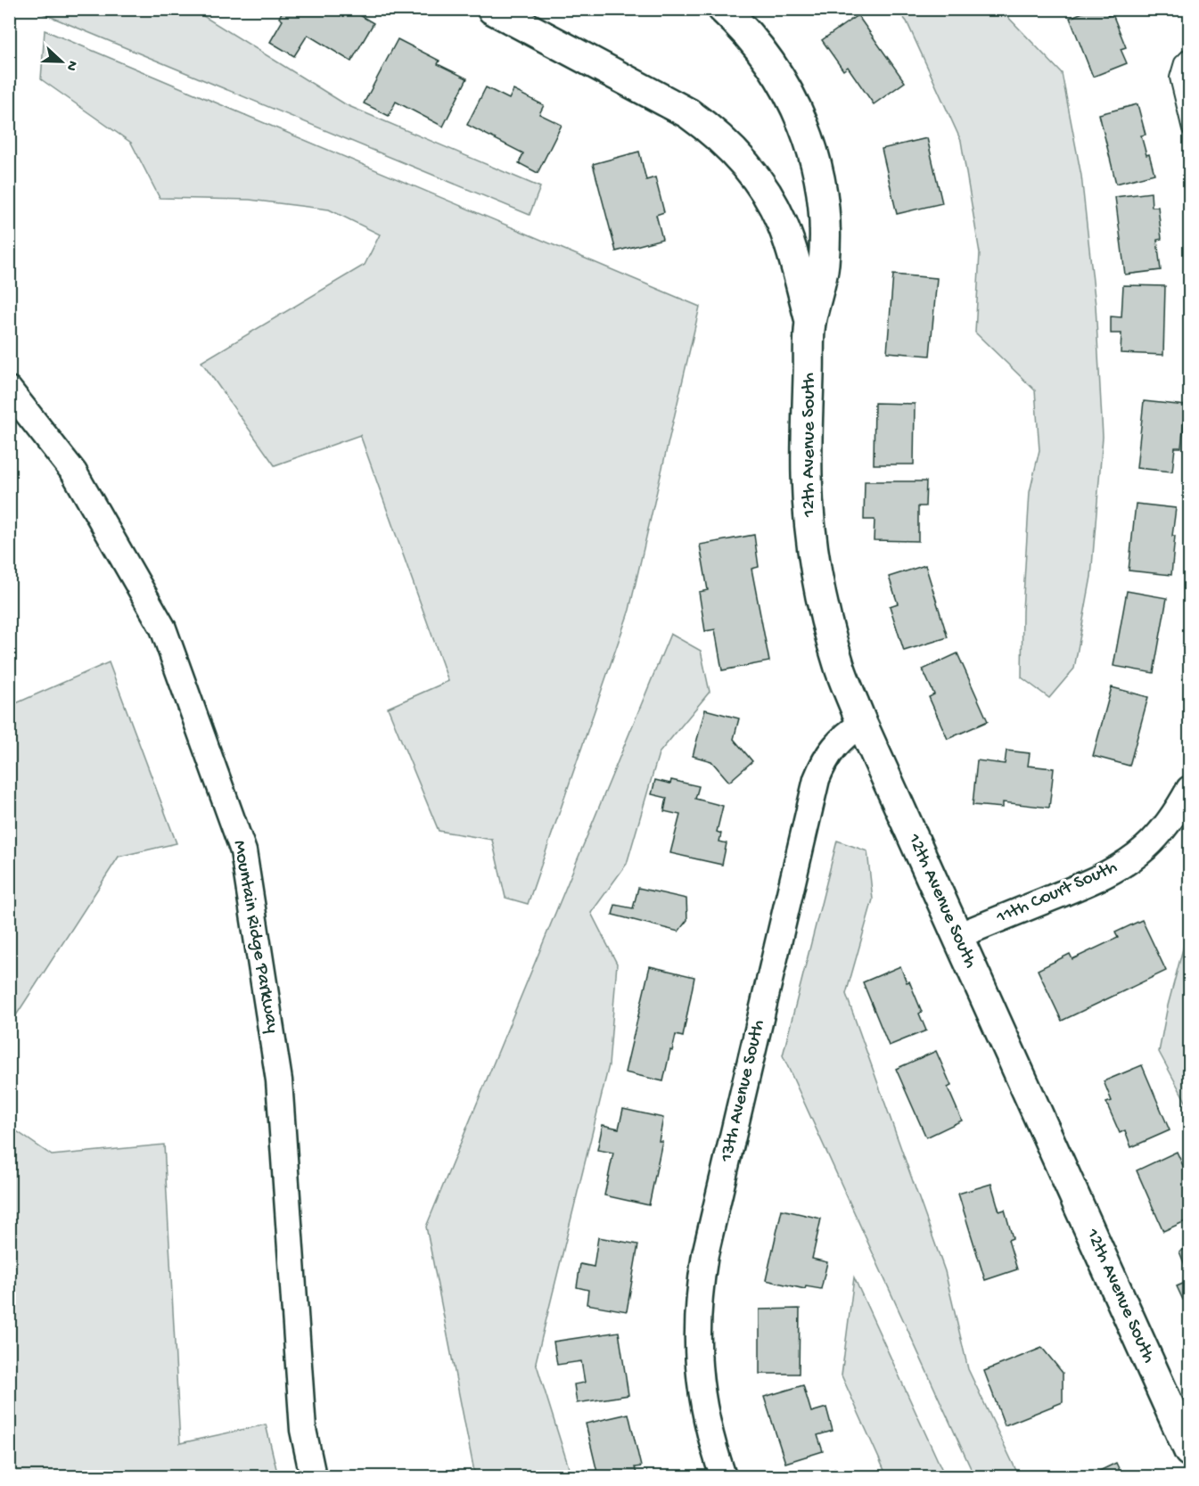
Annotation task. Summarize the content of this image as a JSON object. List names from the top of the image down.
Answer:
{
  "streets": {
    "street": [
      "12th Avenue South",
      "11th Court South",
      "Mountain Ridge Parkway",
      "13th Avenue South"
    ]
  },
  "crossings": [
    ["12th Avenue South", "11th Court South"],
    ["12th Avenue South", "13th Avenue South"]
  ],
  "north": "right"
}
